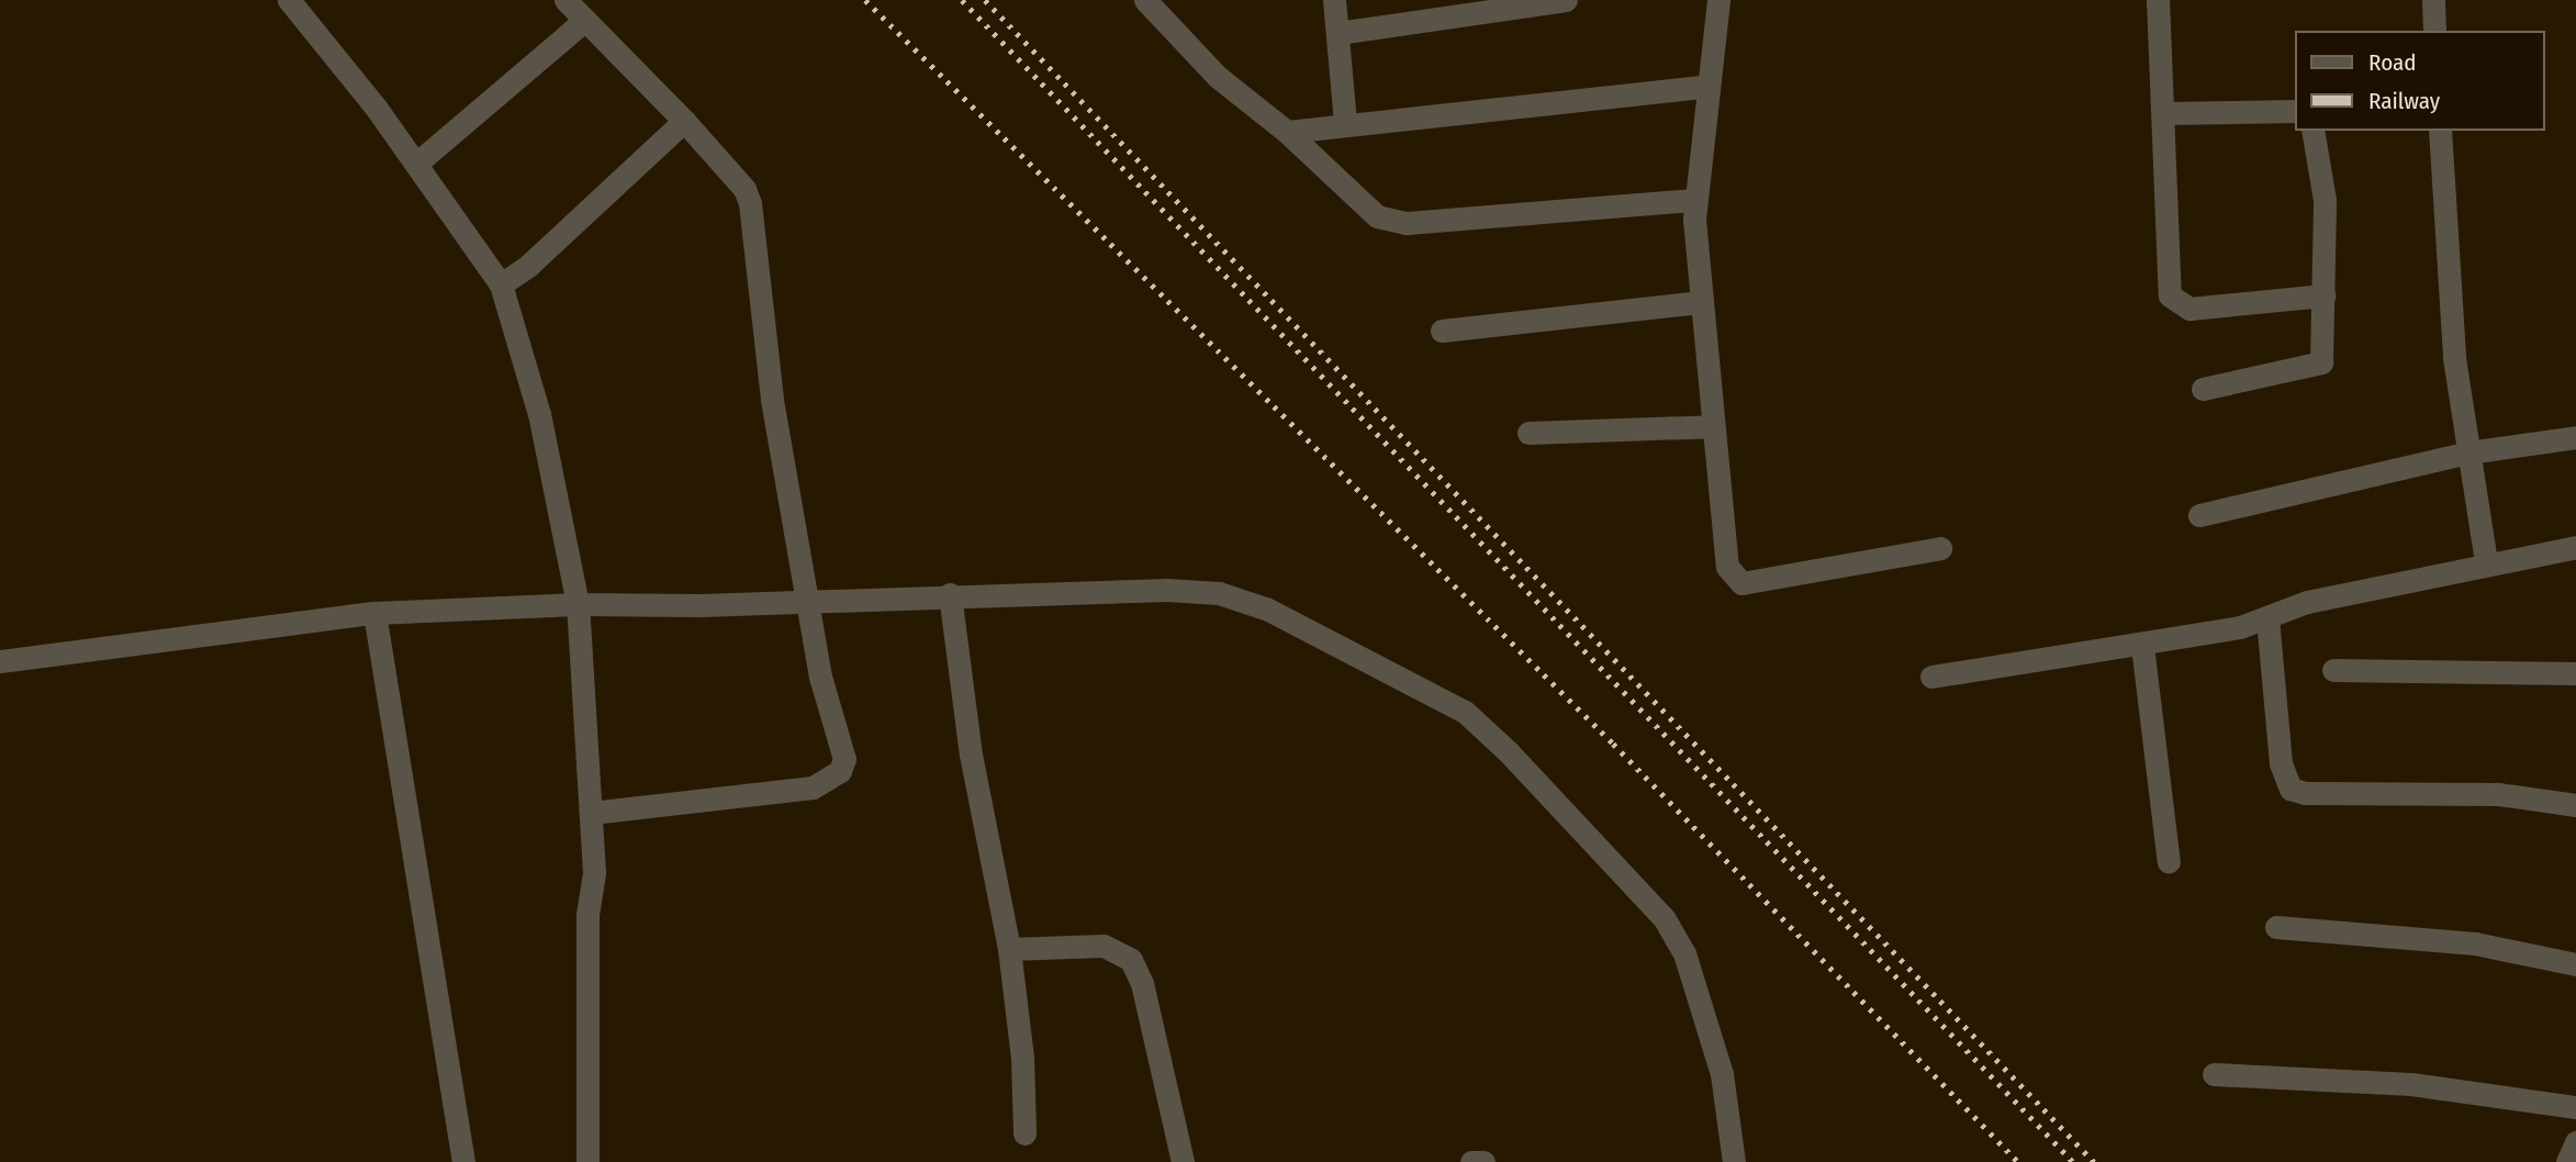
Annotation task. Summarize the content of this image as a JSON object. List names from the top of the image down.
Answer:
{
  "legend": ["Road", "Railway"]
}
